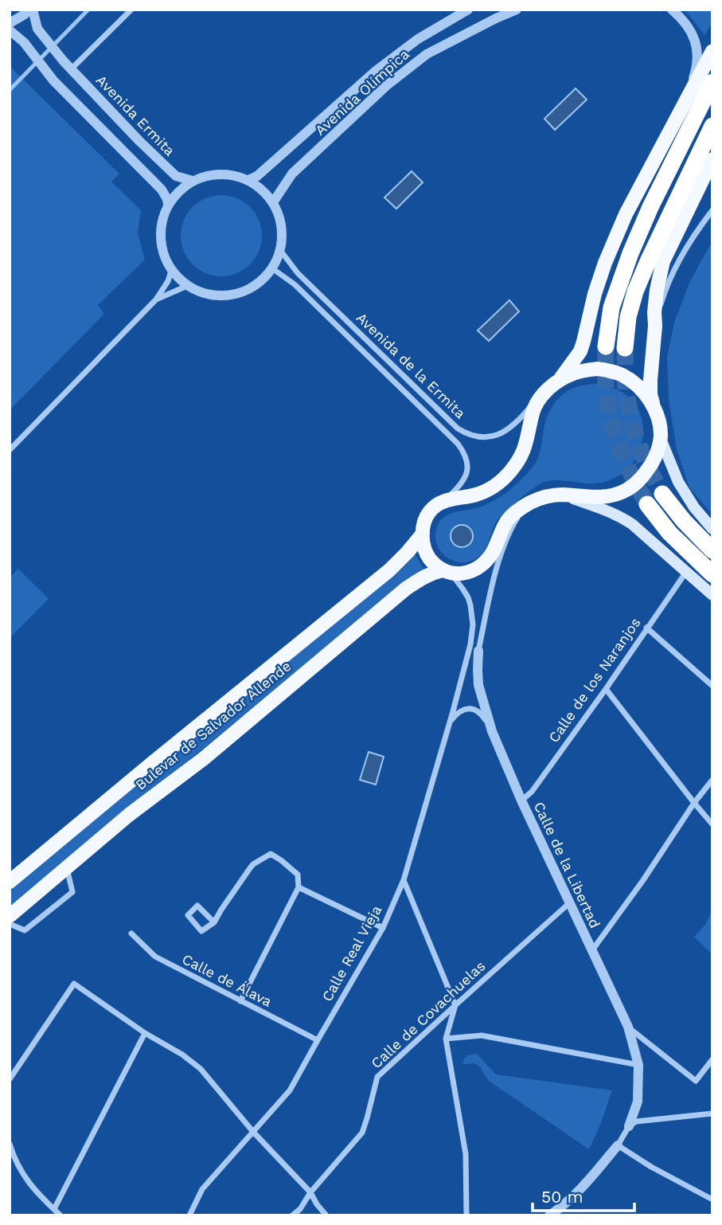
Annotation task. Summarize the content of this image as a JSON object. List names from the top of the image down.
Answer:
{
  "streets": {
    "main road": ["Bulevar de Salvador Allende"],
    "street": [
      "Avenida Olímpica",
      "Avenida Ermita",
      "Avenida de la Ermita",
      "Calle de los Naranjos",
      "Calle de la Libertad",
      "Calle Real Vieja",
      "Calle de Álava",
      "Calle de Covachuelas"
    ]
  },
  "crossings": [
    ["Avenida Olímpica", "Avenida Ermita"],
    ["Avenida Olímpica", "Avenida de la Ermita"],
    ["Avenida Ermita", "Avenida de la Ermita"],
    ["Avenida de la Ermita", "Bulevar de Salvador Allende"],
    ["Calle de los Naranjos", "Calle de la Libertad"],
    ["Bulevar de Salvador Allende", "Calle de la Libertad"],
    ["Bulevar de Salvador Allende", "Calle Real Vieja"],
    ["Calle de la Libertad", "Calle de Covachuelas"],
    ["Calle Real Vieja", "Calle de Álava"]
  ],
  "scale_bar": "50 m"
}
